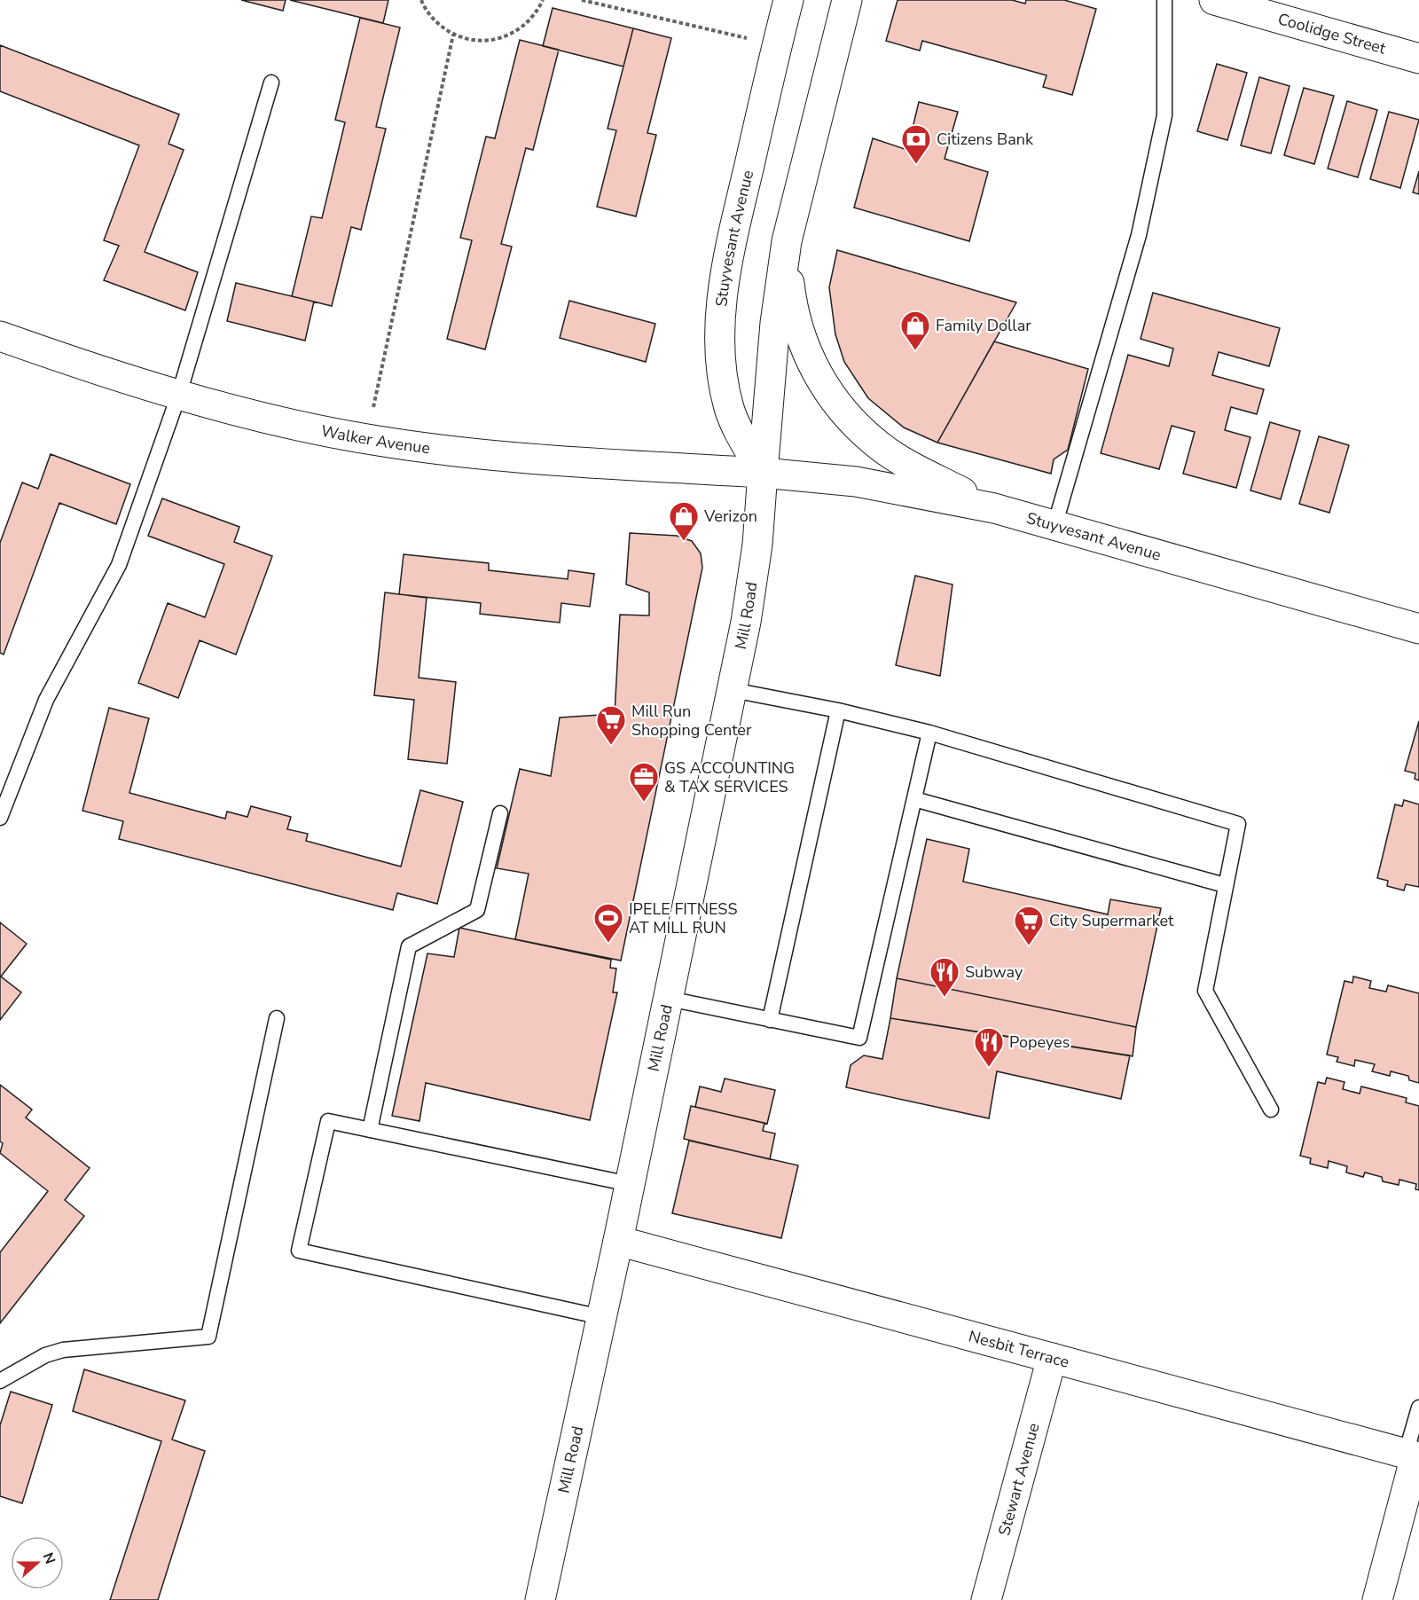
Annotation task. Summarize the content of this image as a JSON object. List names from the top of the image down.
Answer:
{
  "streets": {
    "street": [
      "Coolidge Street",
      "Stuyvesant Avenue",
      "Walker Avenue",
      "Mill Road",
      "Nesbit Terrace",
      "Stewart Avenue"
    ]
  },
  "crossings": [
    ["Stuyvesant Avenue", "Walker Avenue"],
    ["Stuyvesant Avenue", "Mill Road"],
    ["Walker Avenue", "Mill Road"],
    ["Mill Road", "Nesbit Terrace"],
    ["Nesbit Terrace", "Stewart Avenue"]
  ],
  "places": {
    "bank": ["Citizens Bank"],
    "shop": ["Family Dollar", "Verizon"],
    "supermarket": ["Mill Run Shopping Center", "City Supermarket"],
    "office": ["GS ACCOUNTING & TAX SERVICES"],
    "sports": ["IPELE FITNESS AT MILL RUN"],
    "restaurant": ["Subway", "Popeyes"]
  },
  "north": "right"
}
